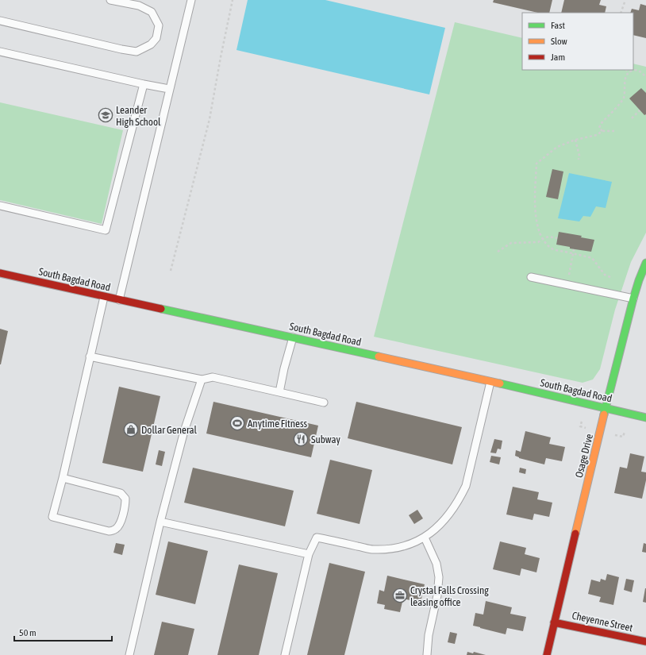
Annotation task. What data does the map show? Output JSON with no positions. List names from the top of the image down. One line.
{"streets":{"main road":["South Bagdad Road","Osage Drive","Cheyenne Street"]},"crossings":[["South Bagdad Road","Osage Drive"],["Osage Drive","Cheyenne Street"]],"places":{"school or university":["Leander High School"],"sports":["Anytime Fitness"],"shop":["Dollar General"],"restaurant":["Subway"],"office":["Crystal Falls Crossing leasing office"]},"legend":["Fast","Slow","Jam"],"scale_bar":"50 m"}
